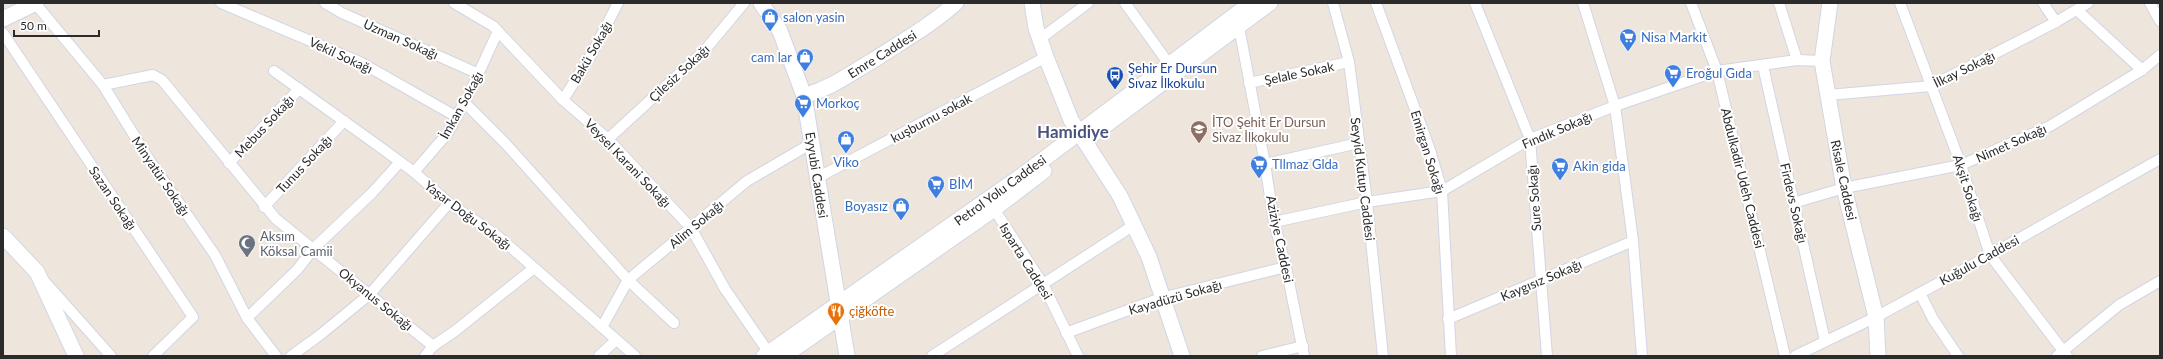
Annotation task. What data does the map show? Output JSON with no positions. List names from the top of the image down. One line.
{"streets":{"street":["Uzman Sokağı","Bakü Sokağı","Emre Caddesi","Vekil Sokağı","İlkay Sokağı","Çilesiz Sokağı","Şelale Sokak","İmkan Sokağı","kuşburnu sokak","Mebus Sokağı","Fındık Sokağı","Nimet Sokağı","Emirgan Sokağı","Veysel Karani Sokağı","Tunus Sokağı","Eyyubi Caddesi","Minyatür Sokağı","Abdulkadir Udeh Caddesi","Seyyid Kutup Caddesi","Risale Caddesi","Akşit Sokağı","Petrol Yolu Caddesi","Sazan Sokağı","Sure Sokağı","Firdevs Sokağı","Yaşar Doğu Sokağı","Alim Sokağı","Aziziye Caddesi","Kuğulu Caddesi","Isparta Caddesi","Kaygısız Sokağı","Kayadüzü Sokağı","Okyanus Sokağı"]},"crossings":[["Uzman Sokağı","İmkan Sokağı"],["Bakü Sokağı","Veysel Karani Sokağı"],["Emre Caddesi","Eyyubi Caddesi"],["Vekil Sokağı","İmkan Sokağı"],["İlkay Sokağı","Risale Caddesi"],["İlkay Sokağı","Akşit Sokağı"],["Çilesiz Sokağı","Veysel Karani Sokağı"],["Şelale Sokak","Seyyid Kutup Caddesi"],["Şelale Sokak","Aziziye Caddesi"],["İmkan Sokağı","Veysel Karani Sokağı"],["İmkan Sokağı","Yaşar Doğu Sokağı"],["kuşburnu sokak","Eyyubi Caddesi"],["Mebus Sokağı","Yaşar Doğu Sokağı"],["Mebus Sokağı","Okyanus Sokağı"],["Fındık Sokağı","Emirgan Sokağı"],["Fındık Sokağı","Abdulkadir Udeh Caddesi"],["Fındık Sokağı","Seyyid Kutup Caddesi"],["Fındık Sokağı","Risale Caddesi"],["Fındık Sokağı","Sure Sokağı"],["Fındık Sokağı","Firdevs Sokağı"],["Fındık Sokağı","Aziziye Caddesi"],["Nimet Sokağı","Risale Caddesi"],["Nimet Sokağı","Akşit Sokağı"],["Nimet Sokağı","Firdevs Sokağı"],["Emirgan Sokağı","Kaygısız Sokağı"],["Veysel Karani Sokağı","Petrol Yolu Caddesi"],["Veysel Karani Sokağı","Alim Sokağı"],["Tunus Sokağı","Yaşar Doğu Sokağı"],["Tunus Sokağı","Okyanus Sokağı"],["Eyyubi Caddesi","Petrol Yolu Caddesi"],["Eyyubi Caddesi","Alim Sokağı"],["Minyatür Sokağı","Okyanus Sokağı"],["Risale Caddesi","Kuğulu Caddesi"],["Akşit Sokağı","Kuğulu Caddesi"],["Petrol Yolu Caddesi","Aziziye Caddesi"],["Petrol Yolu Caddesi","Isparta Caddesi"],["Sure Sokağı","Kaygısız Sokağı"],["Firdevs Sokağı","Kuğulu Caddesi"],["Yaşar Doğu Sokağı","Alim Sokağı"],["Aziziye Caddesi","Kayadüzü Sokağı"],["Isparta Caddesi","Kayadüzü Sokağı"]],"districts":["Hamidiye"],"places":{"shop":["salon yasin","cam lar","Viko","Boyasız"],"supermarket":["Nisa Markit","Eroğul Gıda","Morkoç","Tllmaz Glda","Akin gida","BİM"],"bus stop":["Şehir Er Dursun Sıvaz İlkokulu"],"school or university":["İTO Şehit Er Dursun Sivaz İlkokulu"],"mosque":["Aksım Köksal Camii"],"restaurant":["çiğköfte"]},"scale_bar":"50 m"}
